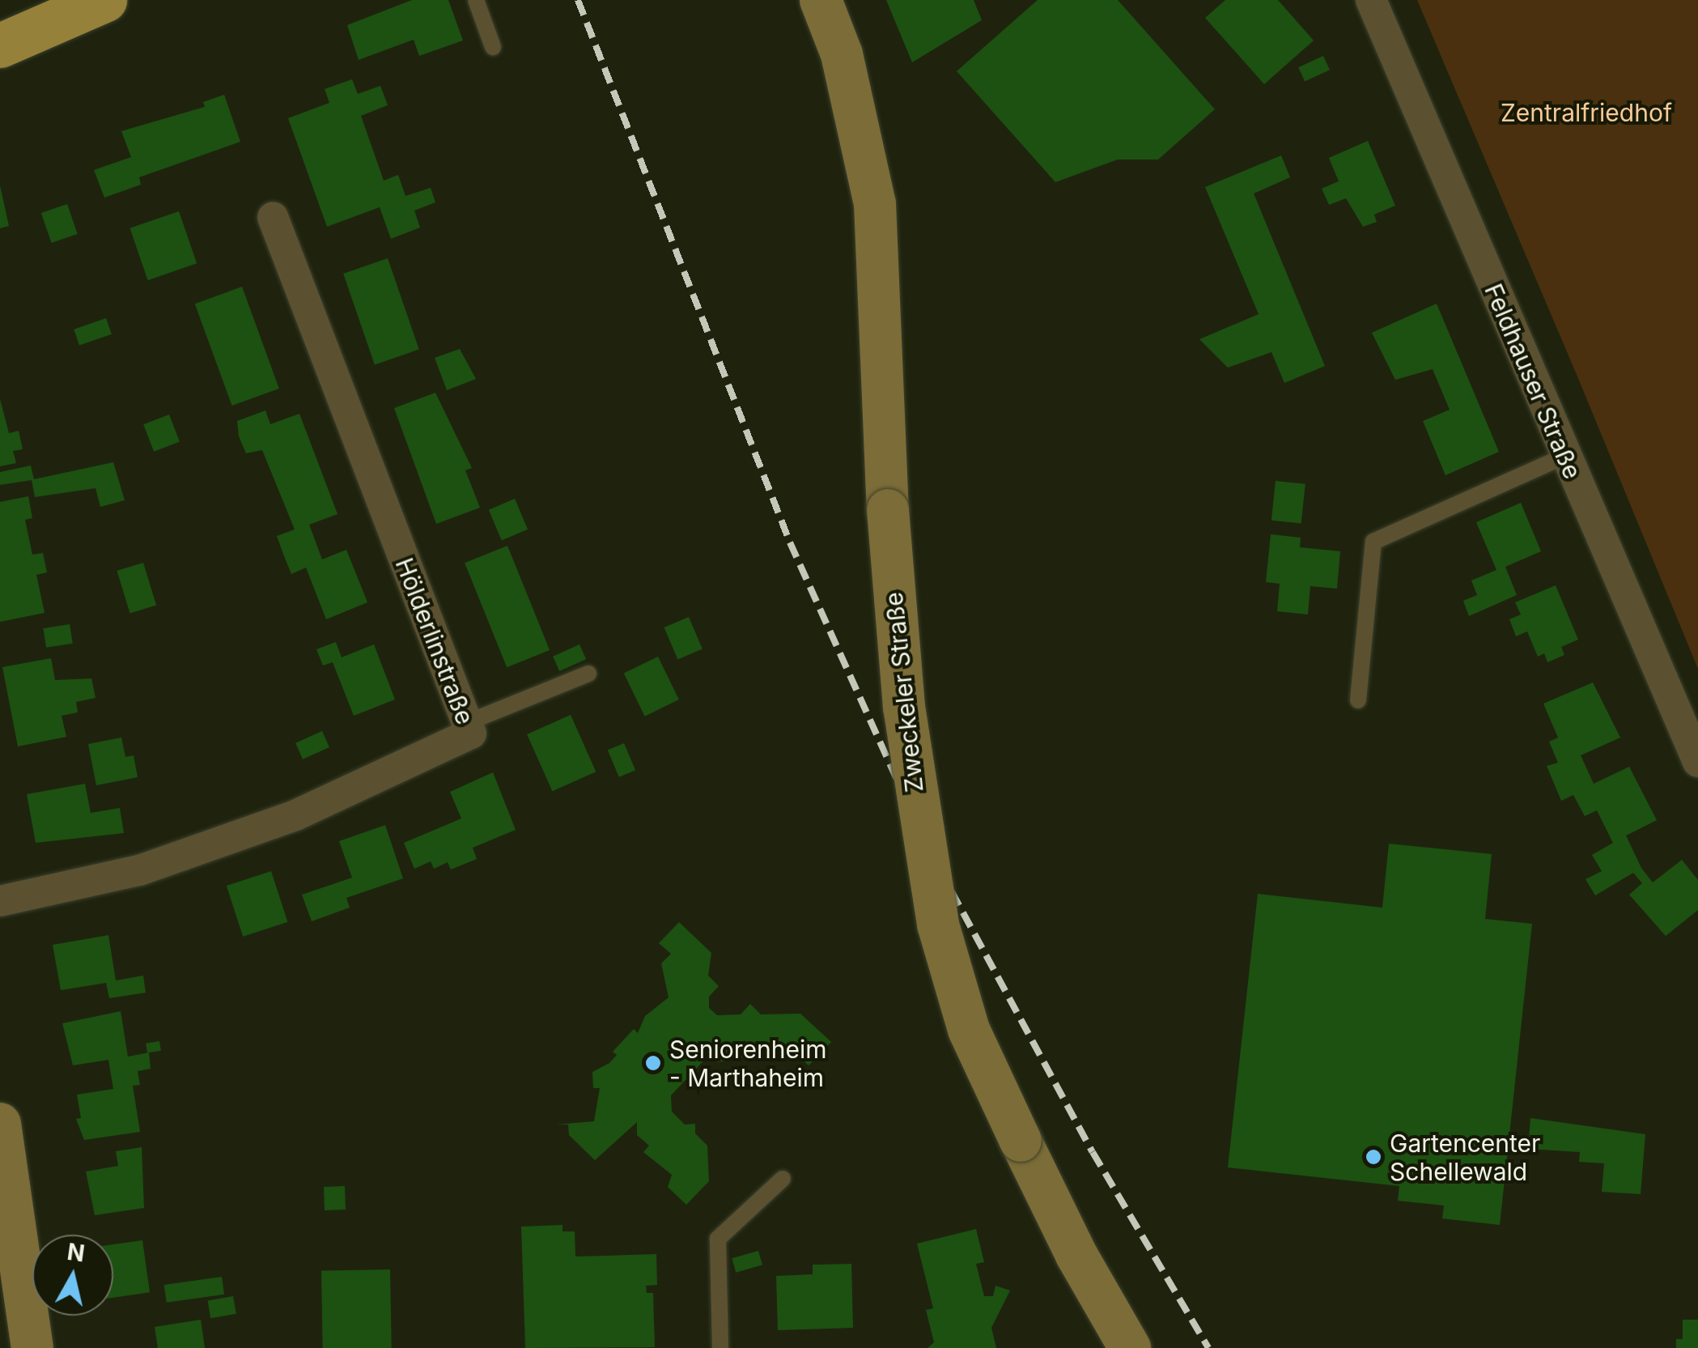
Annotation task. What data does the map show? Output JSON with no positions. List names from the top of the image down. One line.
{"streets":{"street":["Feldhauser Straße","Hölderlinstraße","Zweckeler Straße"]},"parks":["Zentralfriedhof"],"places":["Seniorenheim - Marthaheim","Gartencenter Schellewald"],"north":"top"}
